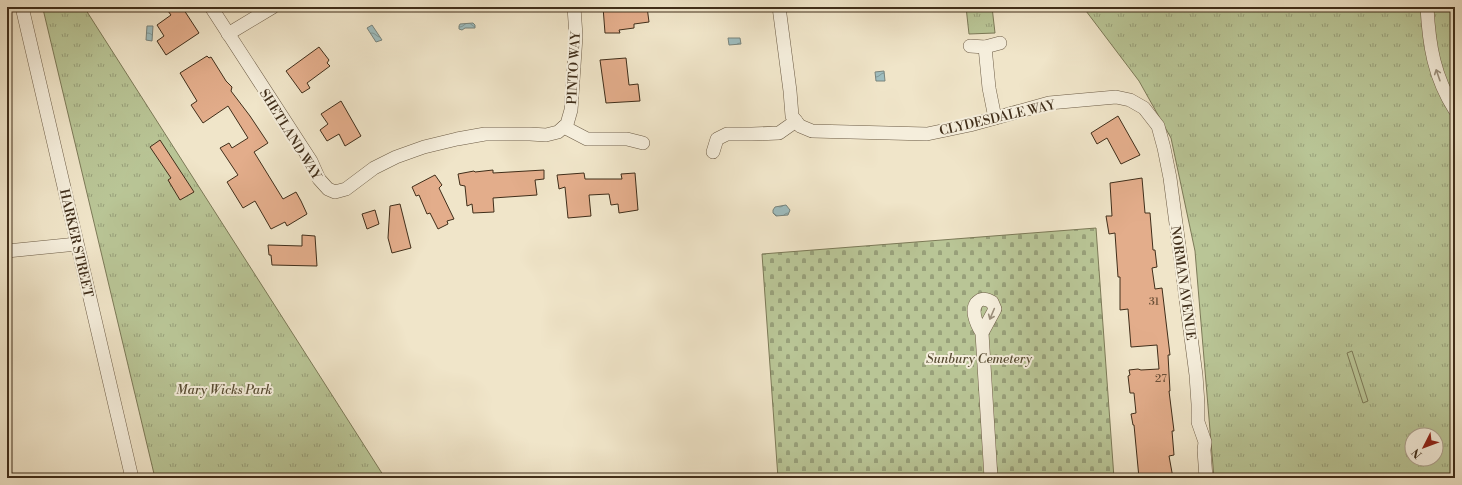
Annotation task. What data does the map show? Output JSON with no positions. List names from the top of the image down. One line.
{"streets":{"street":["PINTO WAY","CLYDESDALE WAY","SHETLAND WAY","HARKER STREET","NORMAN AVENUE"]},"crossings":[["PINTO WAY","SHETLAND WAY"],["CLYDESDALE WAY","NORMAN AVENUE"]],"parks":["Sunbury Cemetery","Mary Wicks Park"],"house_numbers":["31","27"],"north":"bottom left"}
